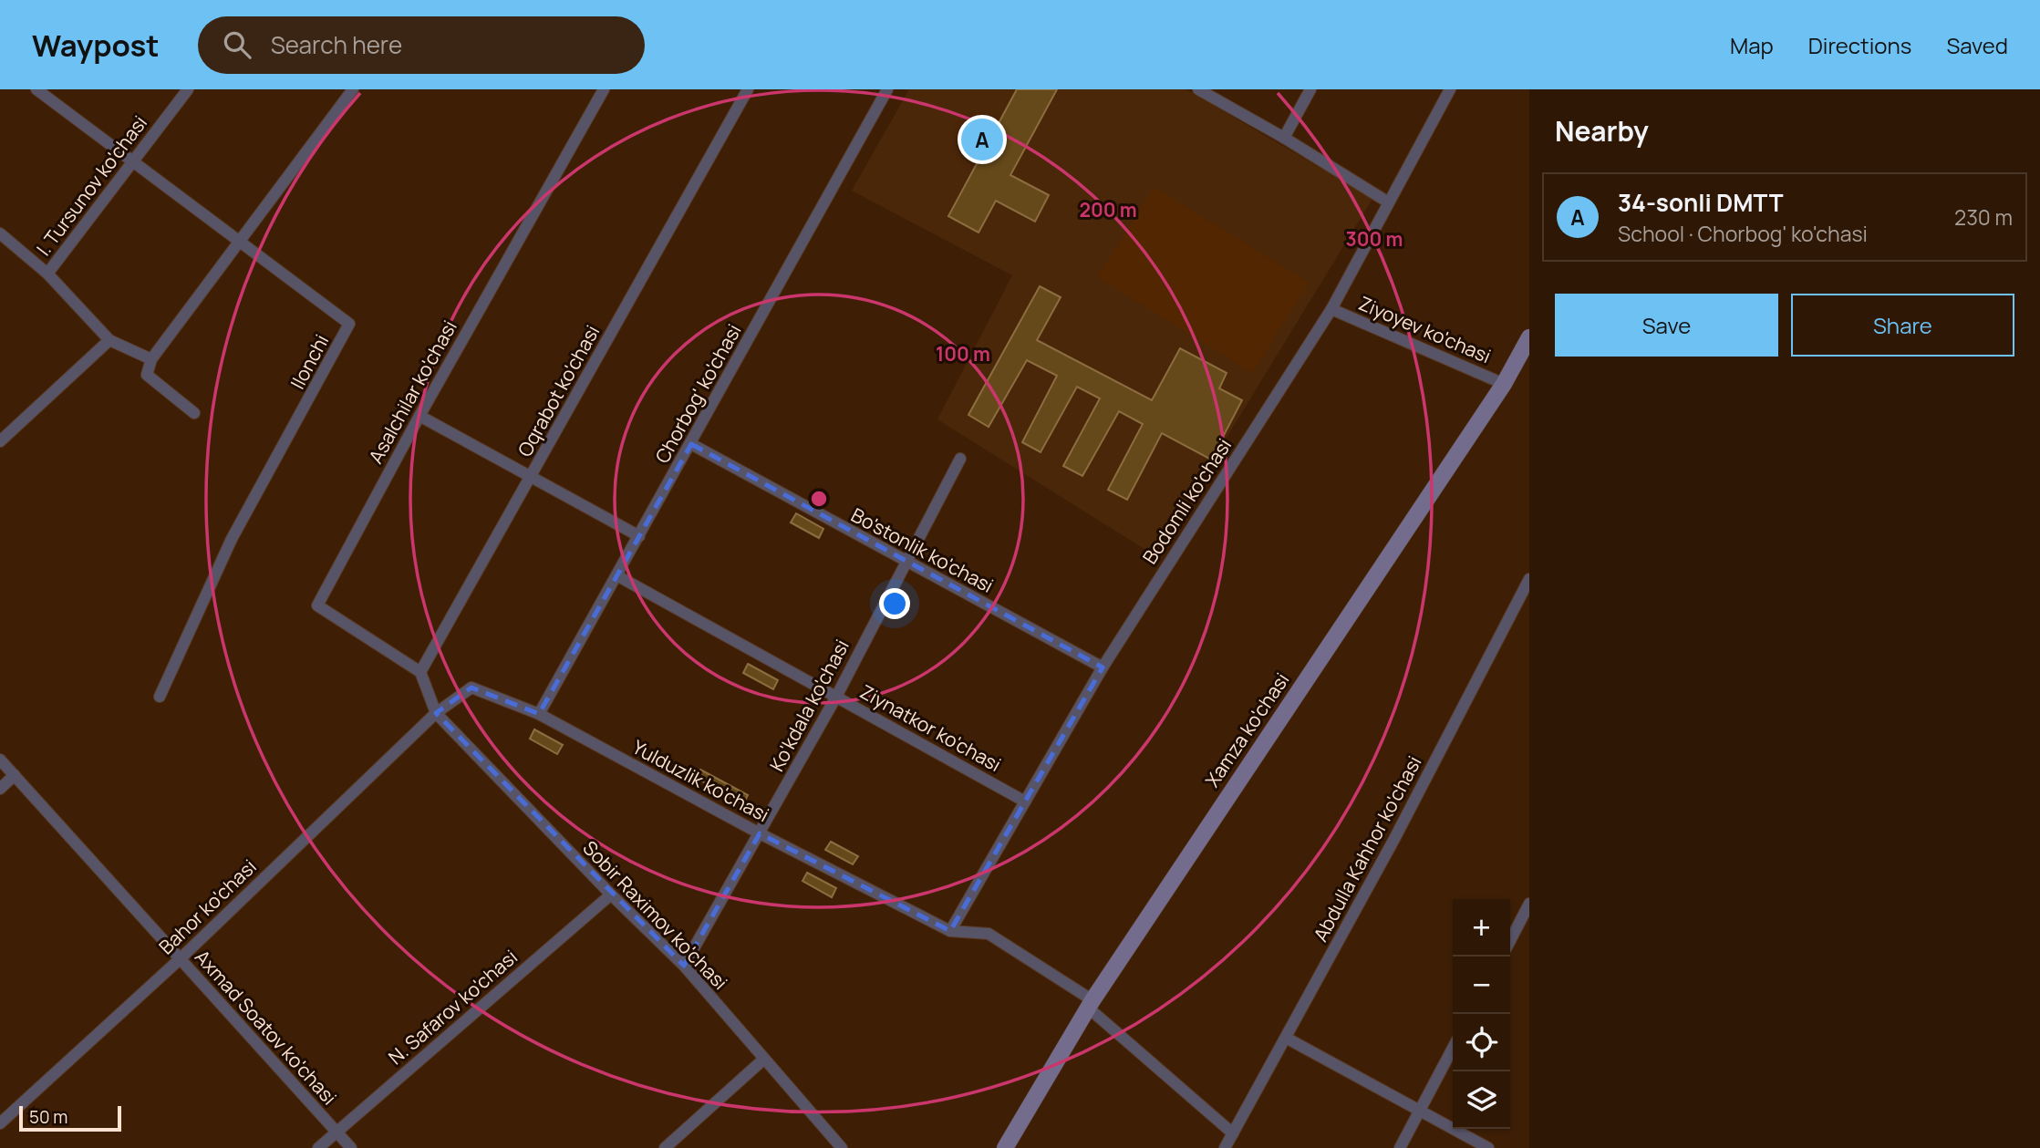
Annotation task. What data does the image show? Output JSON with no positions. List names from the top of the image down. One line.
{"streets":{"main road":["Xamza ko'chasi"],"street":["I. Tursunov ko'chasi","Ziyoyev ko'chasi","Ilonchi","Oqrabot ko'chasi","Asalchilar ko'chasi","Chorbog' ko'chasi","Bodomli ko'chasi","Bo'stonlik ko'chasi","Ko'kdala ko'chasi","Ziynatkor ko'chasi","Yulduzlik ko'chasi","Abdulla Kahhor ko'chasi","Bahor ko'chasi","Sobir Raximov ko'chasi","N. Safarov ko'chasi","Axmad Soatov ko'chasi"]},"crossings":[["I. Tursunov ko'chasi","Ilonchi"],["Ziyoyev ko'chasi","Bodomli ko'chasi"],["Ziyoyev ko'chasi","Xamza ko'chasi"],["Oqrabot ko'chasi","Asalchilar ko'chasi"],["Chorbog' ko'chasi","Bo'stonlik ko'chasi"],["Chorbog' ko'chasi","Ziynatkor ko'chasi"],["Chorbog' ko'chasi","Yulduzlik ko'chasi"],["Bodomli ko'chasi","Bo'stonlik ko'chasi"],["Bodomli ko'chasi","Ziynatkor ko'chasi"],["Bodomli ko'chasi","Yulduzlik ko'chasi"],["Bo'stonlik ko'chasi","Ko'kdala ko'chasi"],["Ko'kdala ko'chasi","Ziynatkor ko'chasi"],["Ko'kdala ko'chasi","Yulduzlik ko'chasi"],["Ko'kdala ko'chasi","Sobir Raximov ko'chasi"],["Yulduzlik ko'chasi","Bahor ko'chasi"],["Yulduzlik ko'chasi","Sobir Raximov ko'chasi"],["Bahor ko'chasi","Sobir Raximov ko'chasi"],["Bahor ko'chasi","Axmad Soatov ko'chasi"],["Sobir Raximov ko'chasi","N. Safarov ko'chasi"],["N. Safarov ko'chasi","Axmad Soatov ko'chasi"]],"scale_bar":"50 m","page":{"header":"Waypost","search":"Search here","nav":["Map","Directions","Saved"],"heading":"Nearby","pins":"A","list":[{"mark":"A","name":"34-sonli DMTT","note":"School · Chorbog' ko'chasi","value":"230 m"}],"buttons":["Save","Share"],"map_buttons":["+","−"],"scale":"50 m"},"rings":["200 m","300 m","100 m"]}
